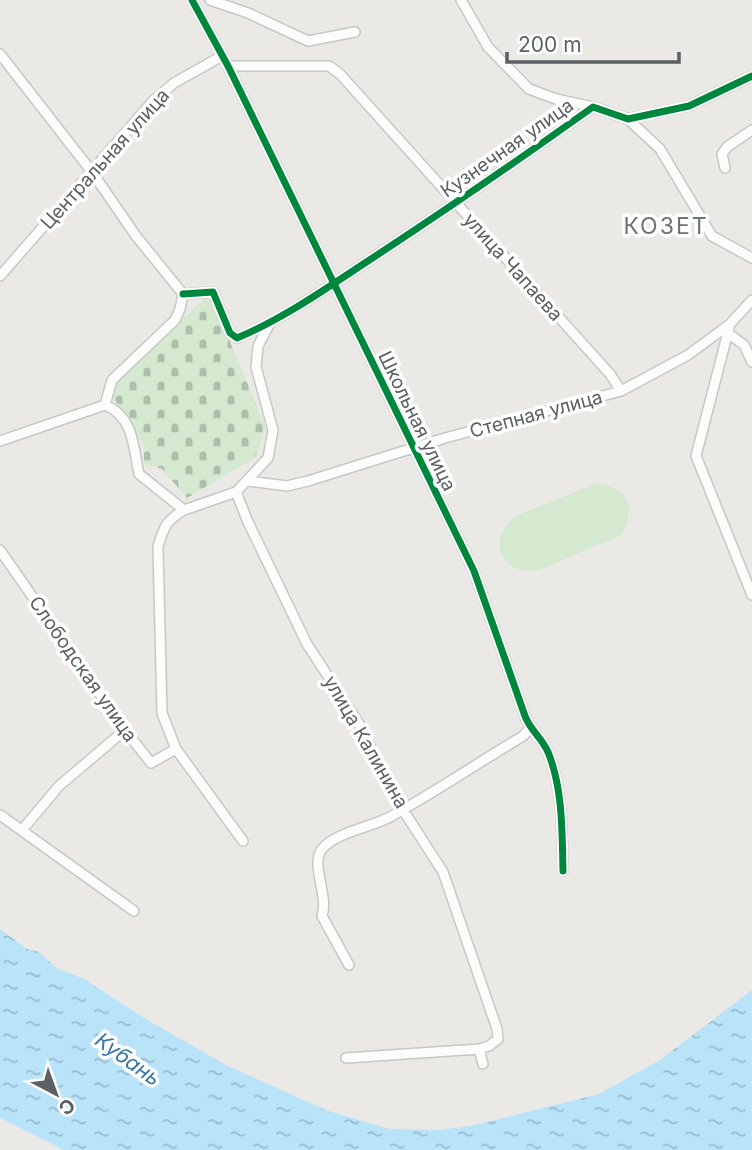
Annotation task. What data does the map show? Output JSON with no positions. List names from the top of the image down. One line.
{"streets":{"street":["Кузнечная улица","Центральная улица","улица Чапаева","Степная улица","Школьная улица","Слободская улица","улица Калинина"]},"crossings":[["Кузнечная улица","улица Чапаева"],["Кузнечная улица","Школьная улица"],["Центральная улица","Школьная улица"],["улица Чапаева","Степная улица"],["улица Чапаева","Школьная улица"],["Степная улица","Школьная улица"]],"districts":["КОЗЕТ"],"water":["Кубань"],"scale_bar":"200 m","north":"bottom right"}
